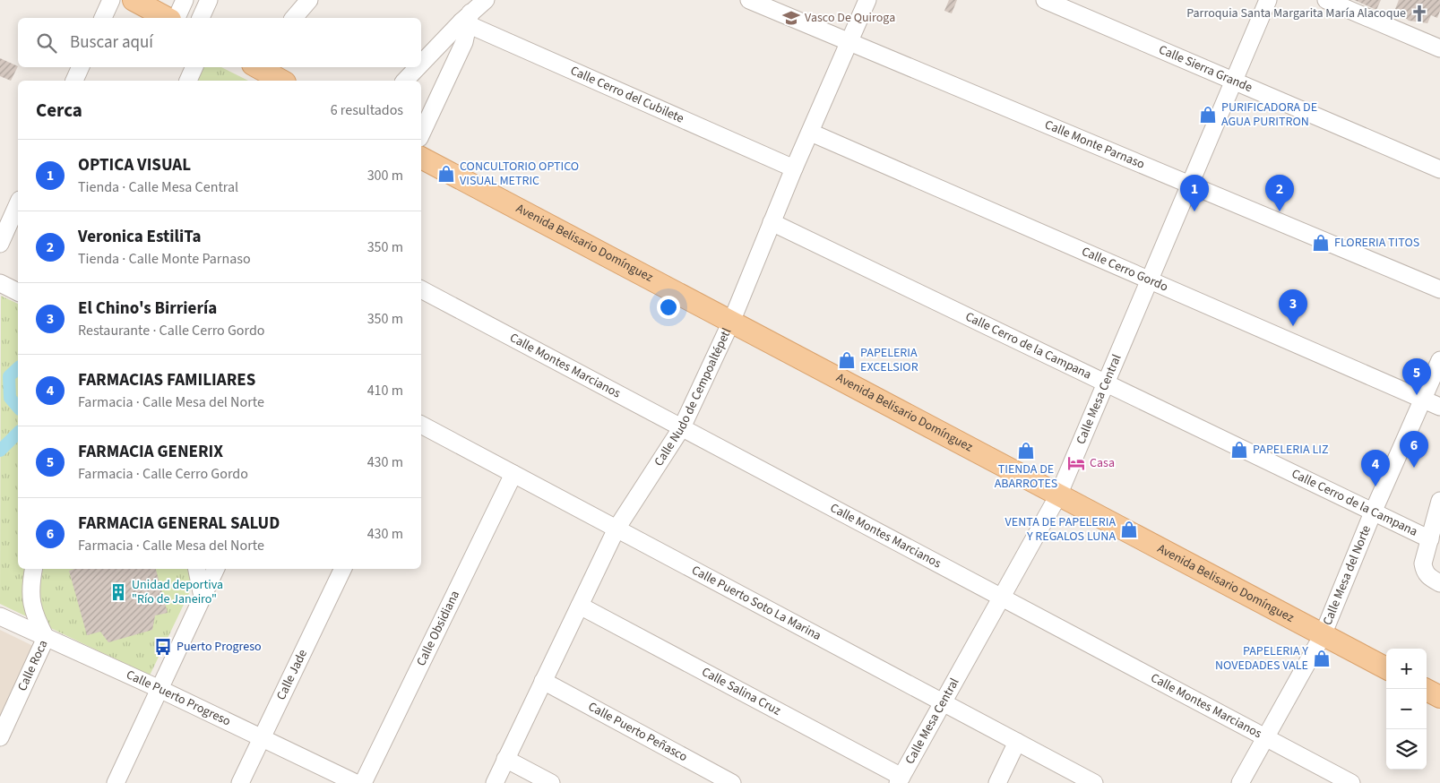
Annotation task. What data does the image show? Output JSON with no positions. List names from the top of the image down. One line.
{"streets":{"main road":["Avenida Belisario Domínguez"],"street":["Calle Sierra Grande","Calle Cerro del Cubilete","Calle Monte Parnaso","Calle Cerro Gordo","Calle Cerro de la Campana","Calle Montes Marcianos","Calle Nudo de Cempoaltépetl","Calle Mesa Central","Calle Mesa del Norte","Calle Puerto Soto La Marina","Calle Obsidiana","Calle Roca","Calle Jade","Calle Salina Cruz","Calle Puerto Progreso","Calle Puerto Peñasco"]},"crossings":[["Calle Sierra Grande","Calle Mesa Central"],["Calle Cerro del Cubilete","Calle Nudo de Cempoaltépetl"],["Calle Monte Parnaso","Calle Nudo de Cempoaltépetl"],["Calle Monte Parnaso","Calle Mesa Central"],["Avenida Belisario Domínguez","Calle Nudo de Cempoaltépetl"],["Avenida Belisario Domínguez","Calle Mesa Central"],["Avenida Belisario Domínguez","Calle Mesa del Norte"],["Calle Cerro Gordo","Calle Nudo de Cempoaltépetl"],["Calle Cerro Gordo","Calle Mesa Central"],["Calle Cerro Gordo","Calle Mesa del Norte"],["Calle Cerro de la Campana","Calle Nudo de Cempoaltépetl"],["Calle Cerro de la Campana","Calle Mesa Central"],["Calle Cerro de la Campana","Calle Mesa del Norte"],["Calle Montes Marcianos","Calle Nudo de Cempoaltépetl"],["Calle Montes Marcianos","Calle Mesa Central"],["Calle Montes Marcianos","Calle Mesa del Norte"],["Calle Nudo de Cempoaltépetl","Calle Puerto Soto La Marina"],["Calle Nudo de Cempoaltépetl","Calle Salina Cruz"],["Calle Nudo de Cempoaltépetl","Calle Puerto Peñasco"],["Calle Mesa Central","Calle Puerto Soto La Marina"],["Calle Mesa Central","Calle Salina Cruz"],["Calle Puerto Soto La Marina","Calle Obsidiana"],["Calle Roca","Calle Puerto Progreso"],["Calle Jade","Calle Puerto Progreso"]],"places":{"church":["Parroquia Santa Margarita María Alacoque"],"school or university":["Vasco De Quiroga"],"shop":["PURIFICADORA DE AGUA PURITRON","CONCULTORIO OPTICO VISUAL METRIC","FLORERIA TITOS","PAPELERIA EXCELSIOR","PAPELERIA LIZ","TIENDA DE ABARROTES","VENTA DE PAPELERIA Y REGALOS LUNA","PAPELERIA Y NOVEDADES VALE"],"hotel":["Casa"],"building":["Unidad deportiva \"Río de Janeiro\""],"bus stop":["Puerto Progreso"]},"page":{"search":"Buscar aquí","heading":["Cerca","6 resultados"],"list":[{"mark":"1","name":"OPTICA VISUAL","note":"Tienda · Calle Mesa Central","value":"300 m"},{"mark":"2","name":"Veronica EstiliTa","note":"Tienda · Calle Monte Parnaso","value":"350 m"},{"mark":"3","name":"El Chino's Birriería","note":"Restaurante · Calle Cerro Gordo","value":"350 m"},{"mark":"4","name":"FARMACIAS FAMILIARES","note":"Farmacia · Calle Mesa del Norte","value":"410 m"},{"mark":"5","name":"FARMACIA GENERIX","note":"Farmacia · Calle Cerro Gordo","value":"430 m"},{"mark":"6","name":"FARMACIA GENERAL SALUD","note":"Farmacia · Calle Mesa del Norte","value":"430 m"}],"pins":["1","2","3","5","6","4"],"map_buttons":["+","−"]}}
